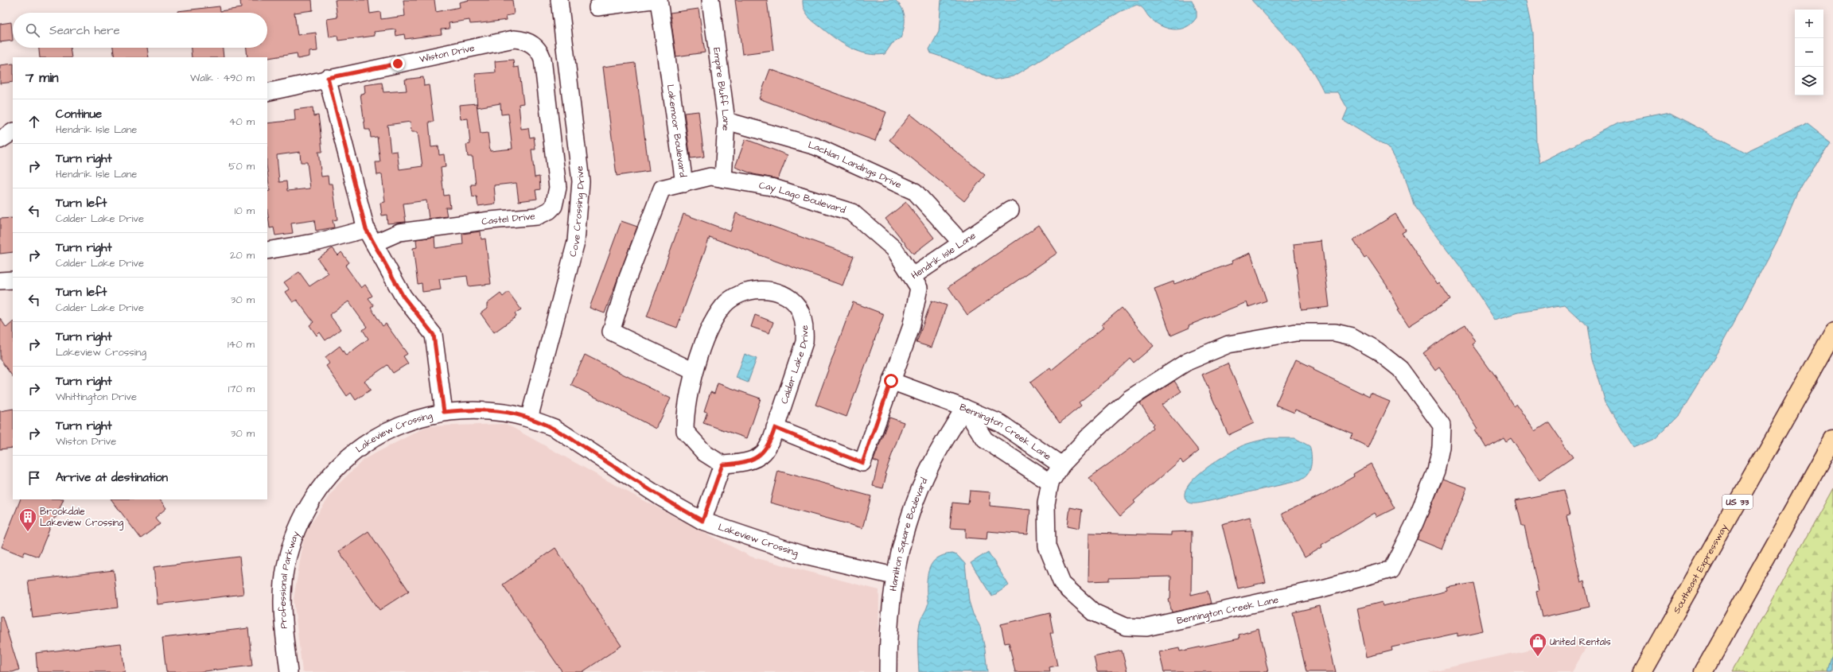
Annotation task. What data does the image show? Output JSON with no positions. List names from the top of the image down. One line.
{"streets":{"highway":["US 33","Southeast Expressway"],"street":["Wiston Drive","Empire Bluff Lane","Lakemoor Boulevard","Lachlan Landings Drive","Cay Lago Boulevard","Cove Crossing Drive","Castel Drive","Hendrik Isle Lane","Calder Lake Drive","Lakeview Crossing","Bennington Creek Lane","Hamilton Square Boulevard","Professional Parkway"]},"crossings":[["Wiston Drive","Castel Drive"],["Empire Bluff Lane","Lachlan Landings Drive"],["Empire Bluff Lane","Cay Lago Boulevard"],["Lakemoor Boulevard","Cay Lago Boulevard"],["Lakemoor Boulevard","Calder Lake Drive"],["Lachlan Landings Drive","Hendrik Isle Lane"],["Cay Lago Boulevard","Hendrik Isle Lane"],["Cove Crossing Drive","Lakeview Crossing"],["Hendrik Isle Lane","Calder Lake Drive"],["Lakeview Crossing","Hamilton Square Boulevard"],["Lakeview Crossing","Professional Parkway"],["Bennington Creek Lane","Hamilton Square Boulevard"]],"places":{"building":["Brookdale Lakeview Crossing"],"shop":["United Rentals"]},"page":{"map_buttons":["+","−"],"search":"Search here","heading":["7 min","Walk · 490 m"],"list":[["Continue","Hendrik Isle Lane","40 m"],["Turn right","Hendrik Isle Lane","50 m"],["Turn left","Calder Lake Drive","10 m"],["Turn right","Calder Lake Drive","20 m"],["Turn left","Calder Lake Drive","30 m"],["Turn right","Lakeview Crossing","140 m"],["Turn right","Whittington Drive","170 m"],["Turn right","Wiston Drive","30 m"],"Arrive at destination"]}}
